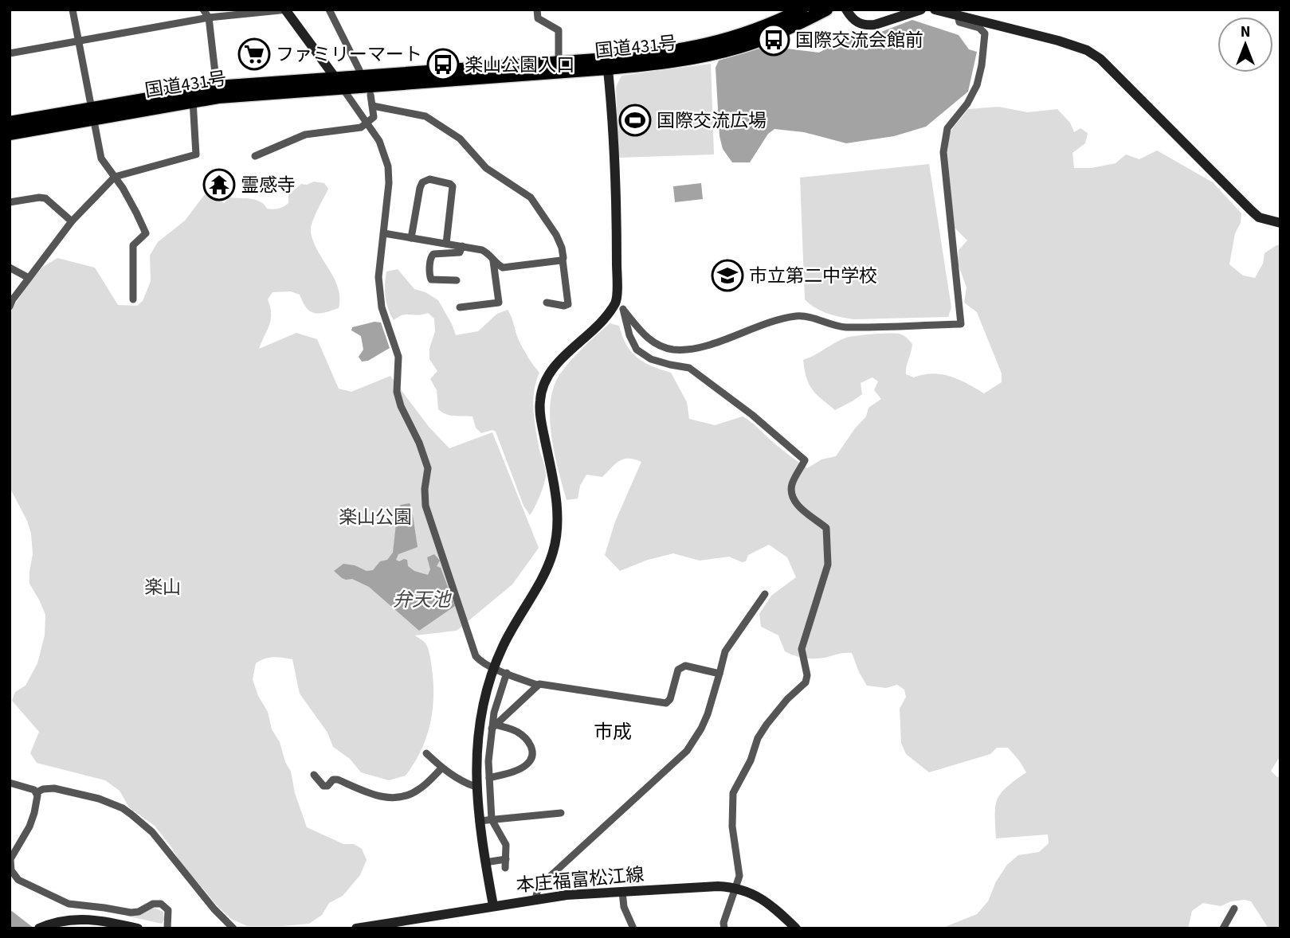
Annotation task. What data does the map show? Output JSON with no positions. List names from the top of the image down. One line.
{"streets":{"highway":["国道431号"],"street":["本庄福富松江線"]},"districts":["市成"],"water":["弁天池"],"parks":["楽山公園","楽山"],"places":{"bus stop":["国際交流会館前","楽山公園入口"],"supermarket":["ファミリーマート"],"sports":["国際交流広場"],"temple":["霊感寺"],"school or university":["市立第二中学校"]},"north":"top"}
